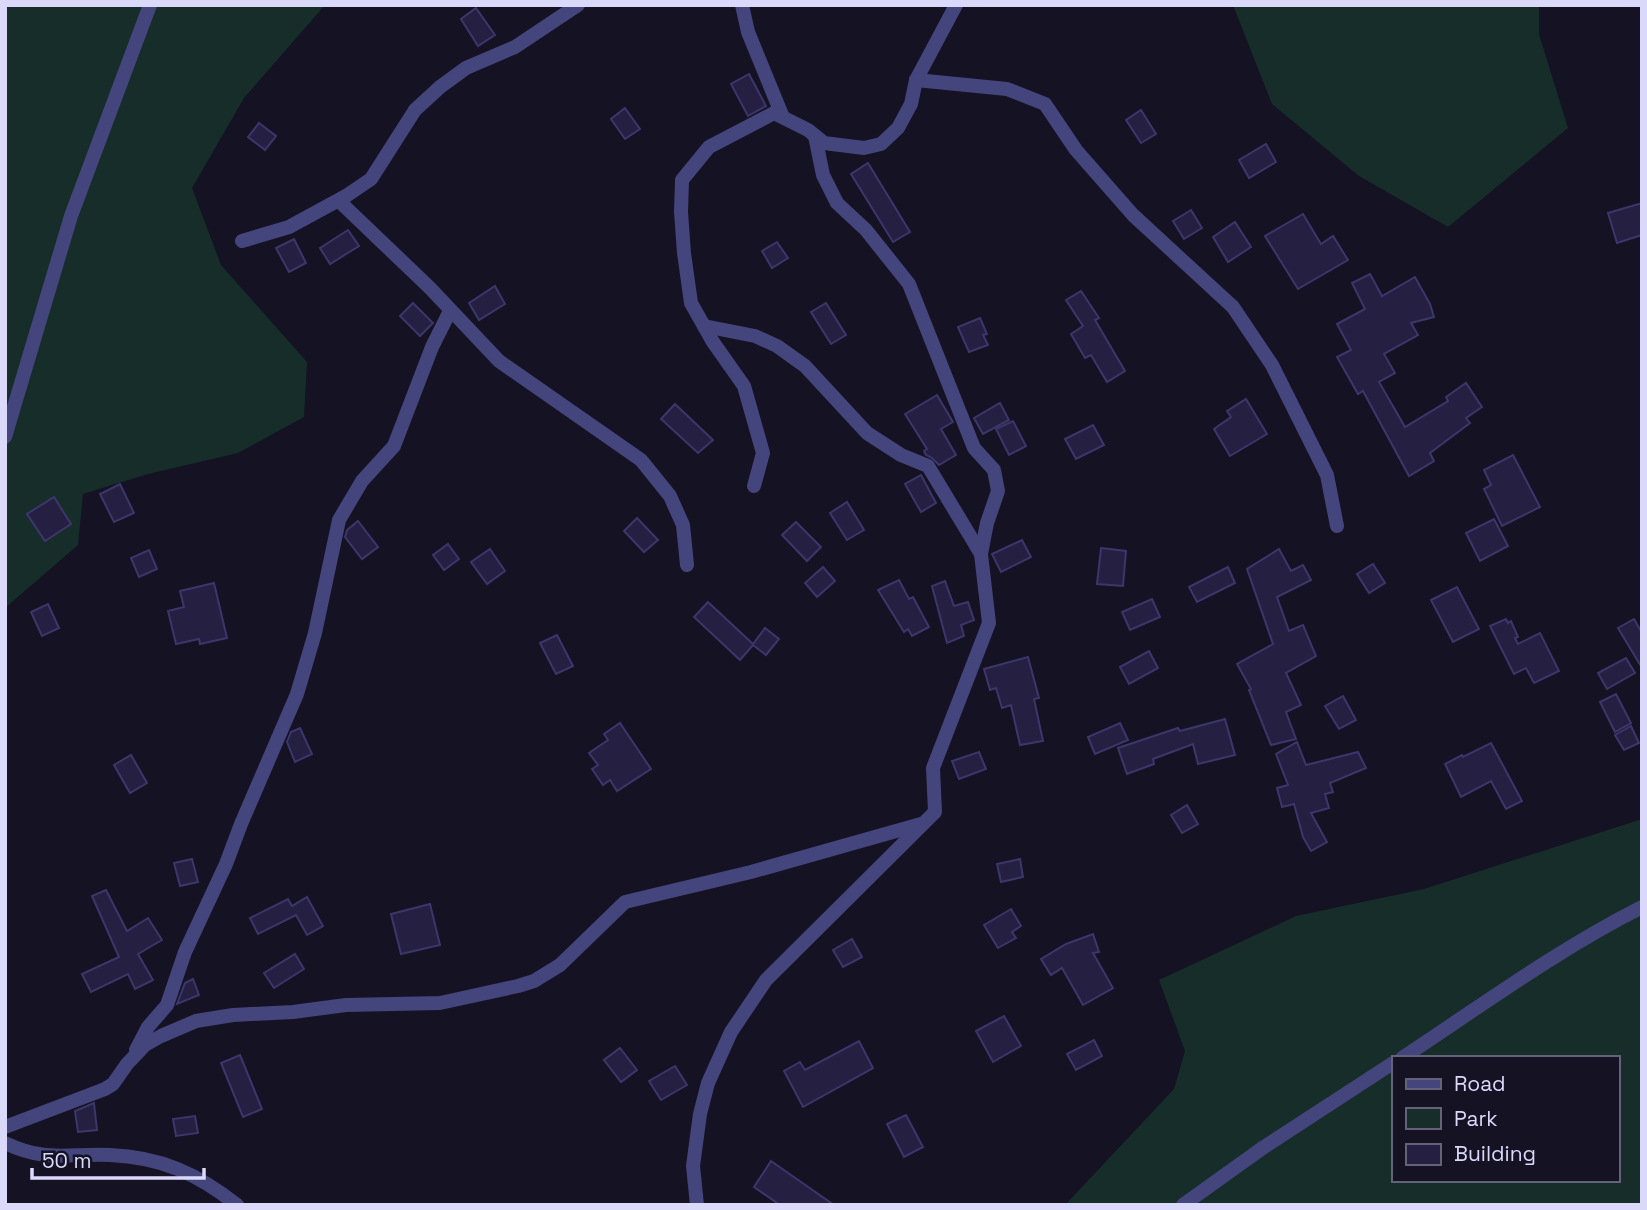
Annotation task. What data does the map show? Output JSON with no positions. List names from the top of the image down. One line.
{"legend":["Road","Park","Building"],"scale_bar":"50 m"}
